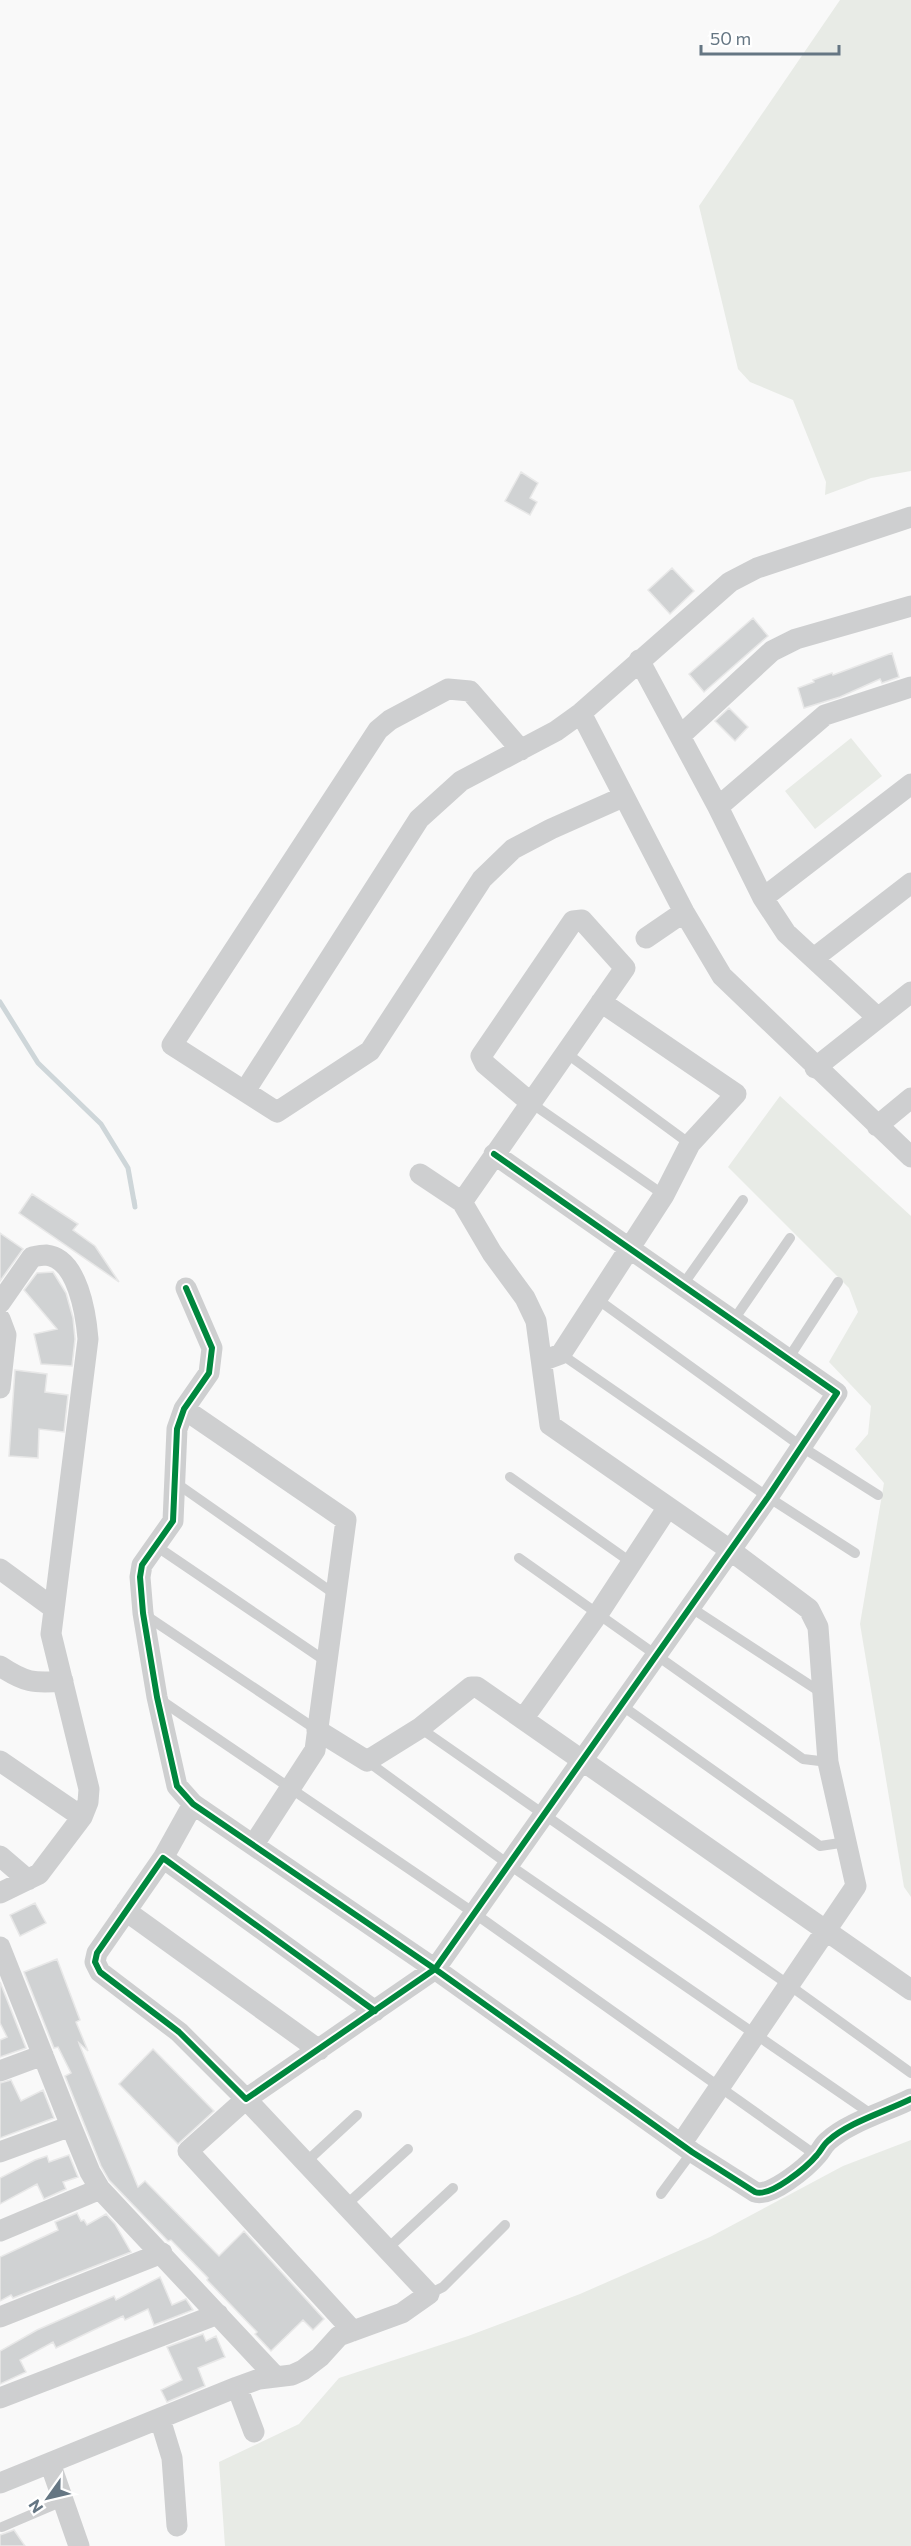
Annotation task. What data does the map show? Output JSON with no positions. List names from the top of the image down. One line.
{"scale_bar":"50 m","north":"bottom left"}
